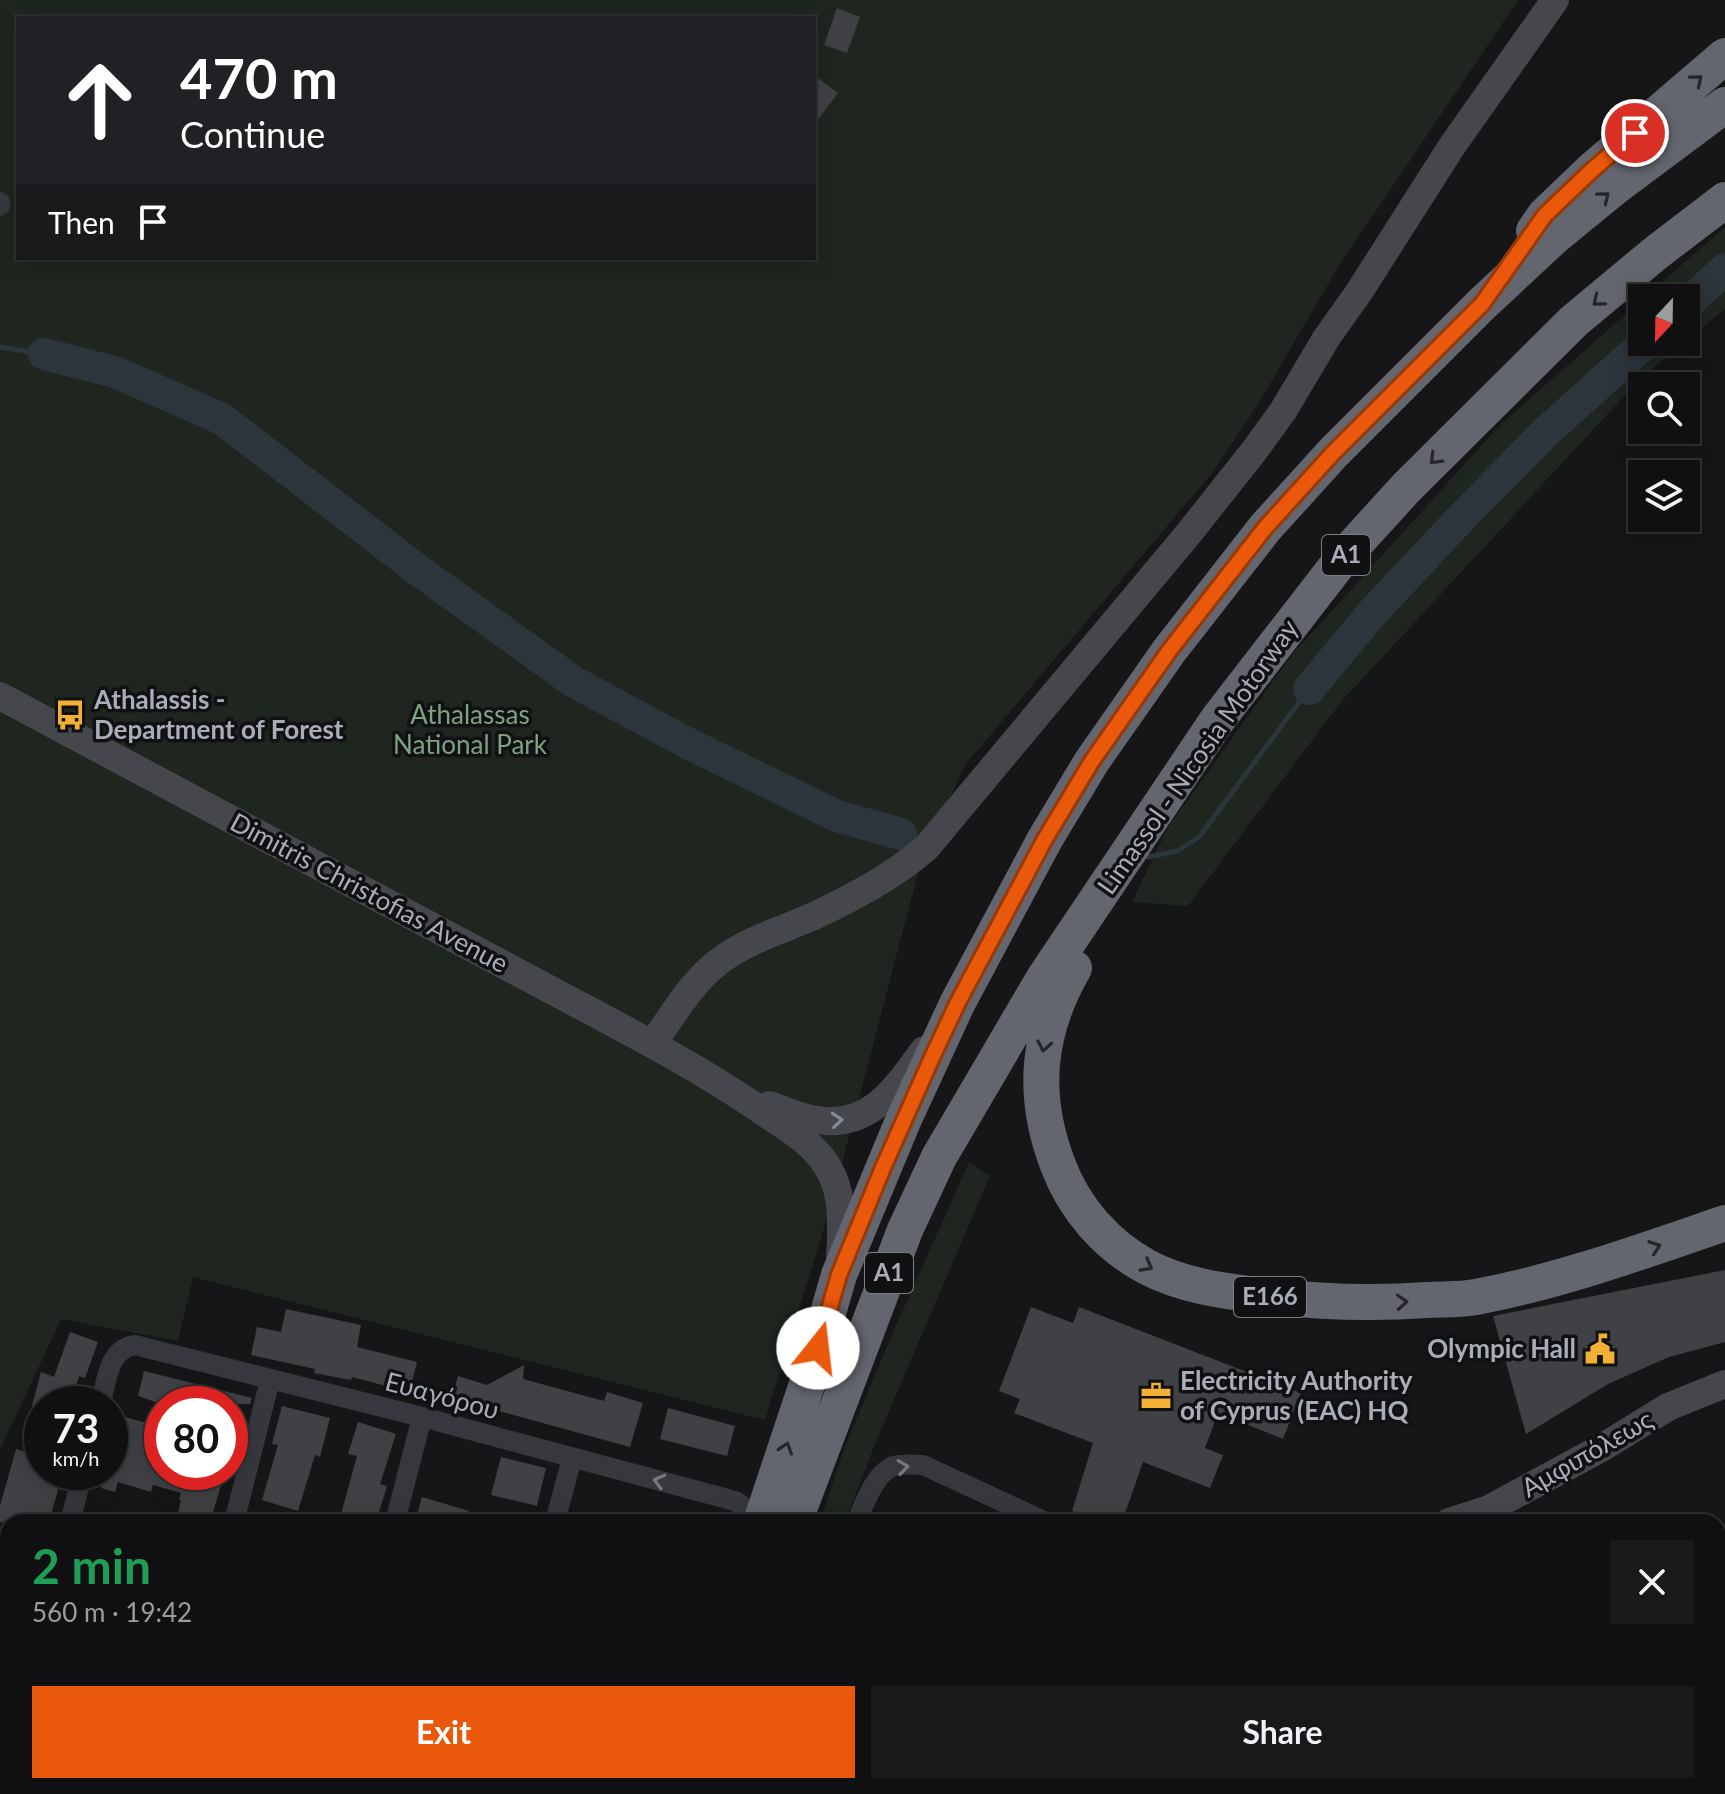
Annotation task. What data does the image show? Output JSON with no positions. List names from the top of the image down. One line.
{"streets":{"highway":["A1","Limassol - Nicosia Motorway","E166"],"main road":["Dimitris Christofias Avenue","Αμφιπόλεως"],"street":["Ευαγόρου"]},"crossings":[["A1","Limassol - Nicosia Motorway"],["A1","Dimitris Christofias Avenue"],["Limassol - Nicosia Motorway","E166"]],"parks":["Athalassas National Park"],"places":{"bus stop":["Athalassis - Department of Forest"],"public building":["Olympic Hall"],"office":["Electricity Authority of Cyprus (EAC) HQ"]},"north":"bottom","page":{"turn":["470 m","Continue"],"then":"Then","speed":"73 km/h","limit":"80","heading":["2 min","560 m · 19:42"],"buttons":["Exit","Share"]}}
